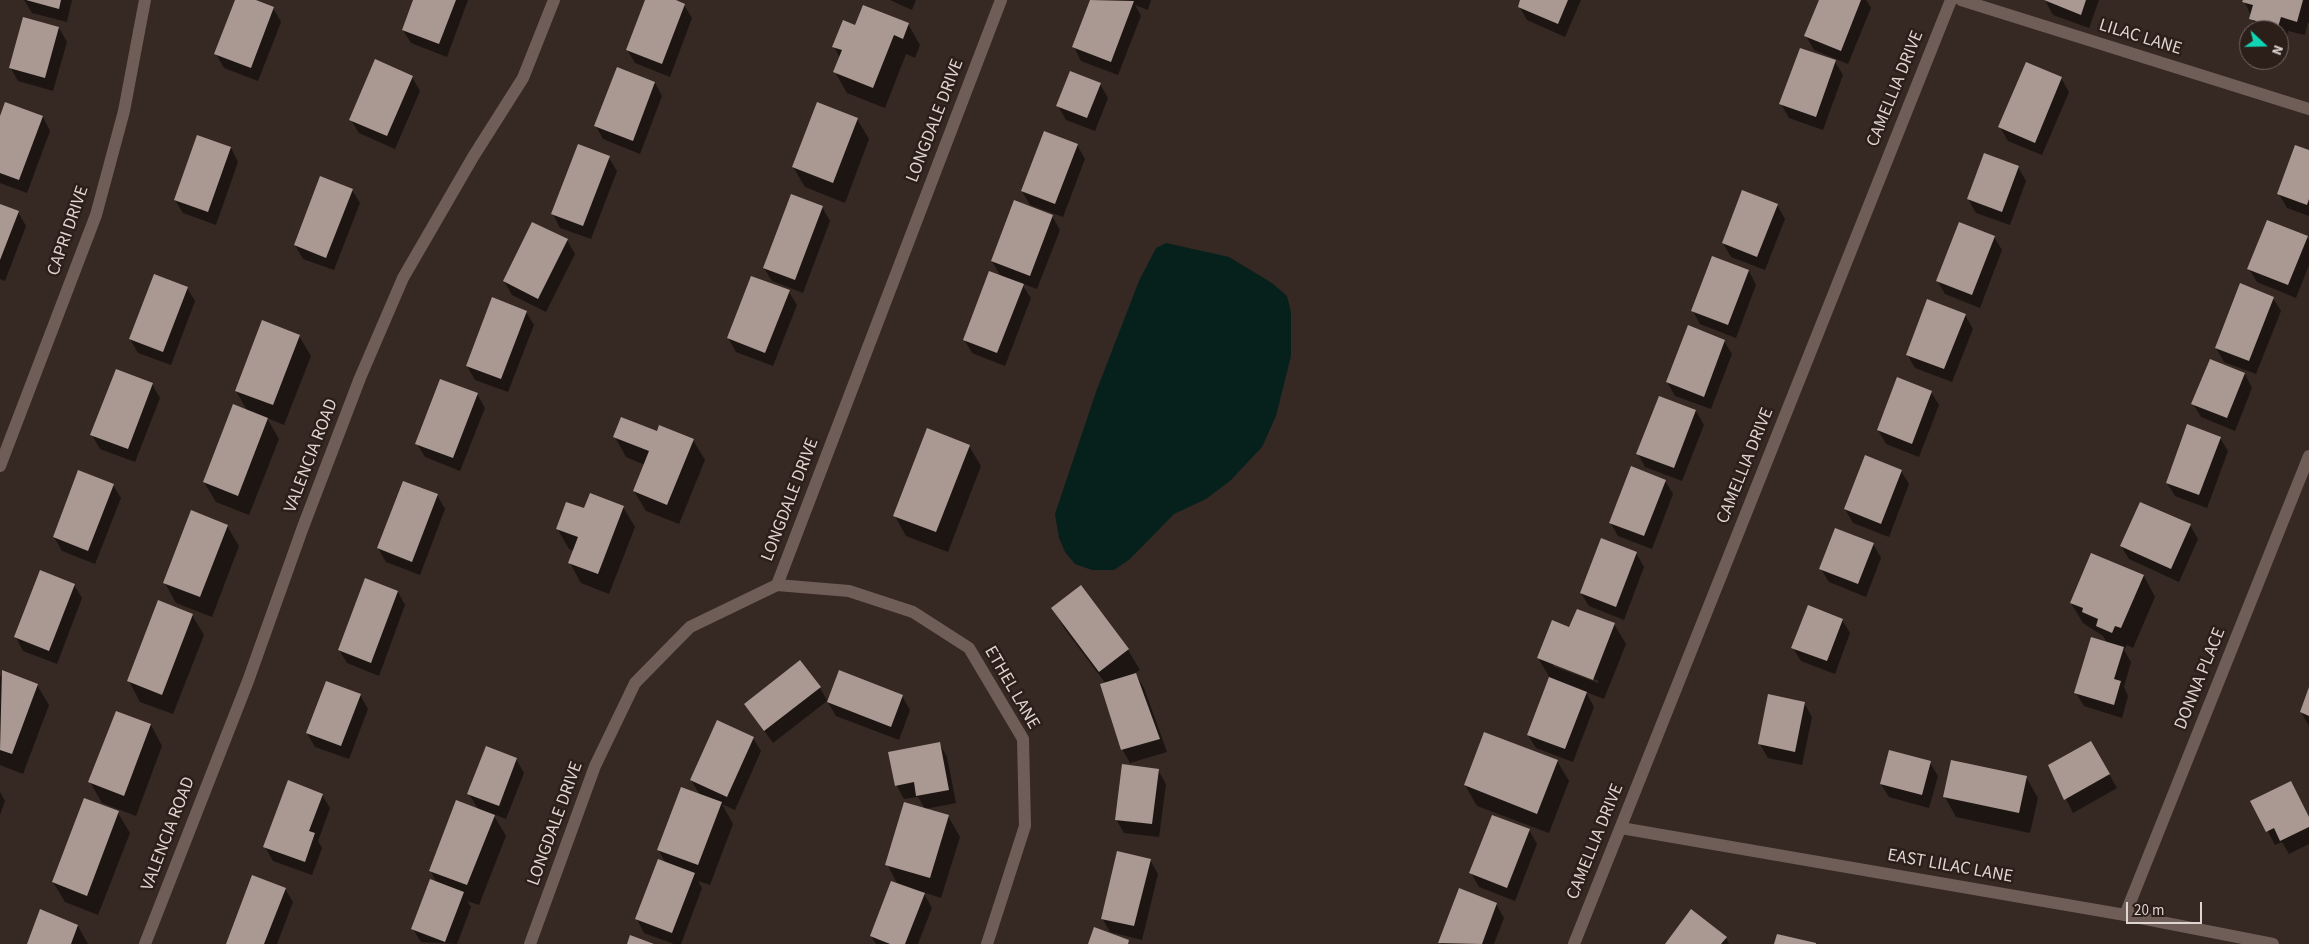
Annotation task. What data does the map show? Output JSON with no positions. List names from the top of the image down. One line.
{"streets":{"street":["LILAC LANE","CAMELLIA DRIVE","LONGDALE DRIVE","CAPRI DRIVE","VALENCIA ROAD","DONNA PLACE","ETHEL LANE","EAST LILAC LANE"]},"crossings":[["CAMELLIA DRIVE","EAST LILAC LANE"],["LONGDALE DRIVE","ETHEL LANE"],["DONNA PLACE","EAST LILAC LANE"]],"scale_bar":"20 m","north":"right"}
